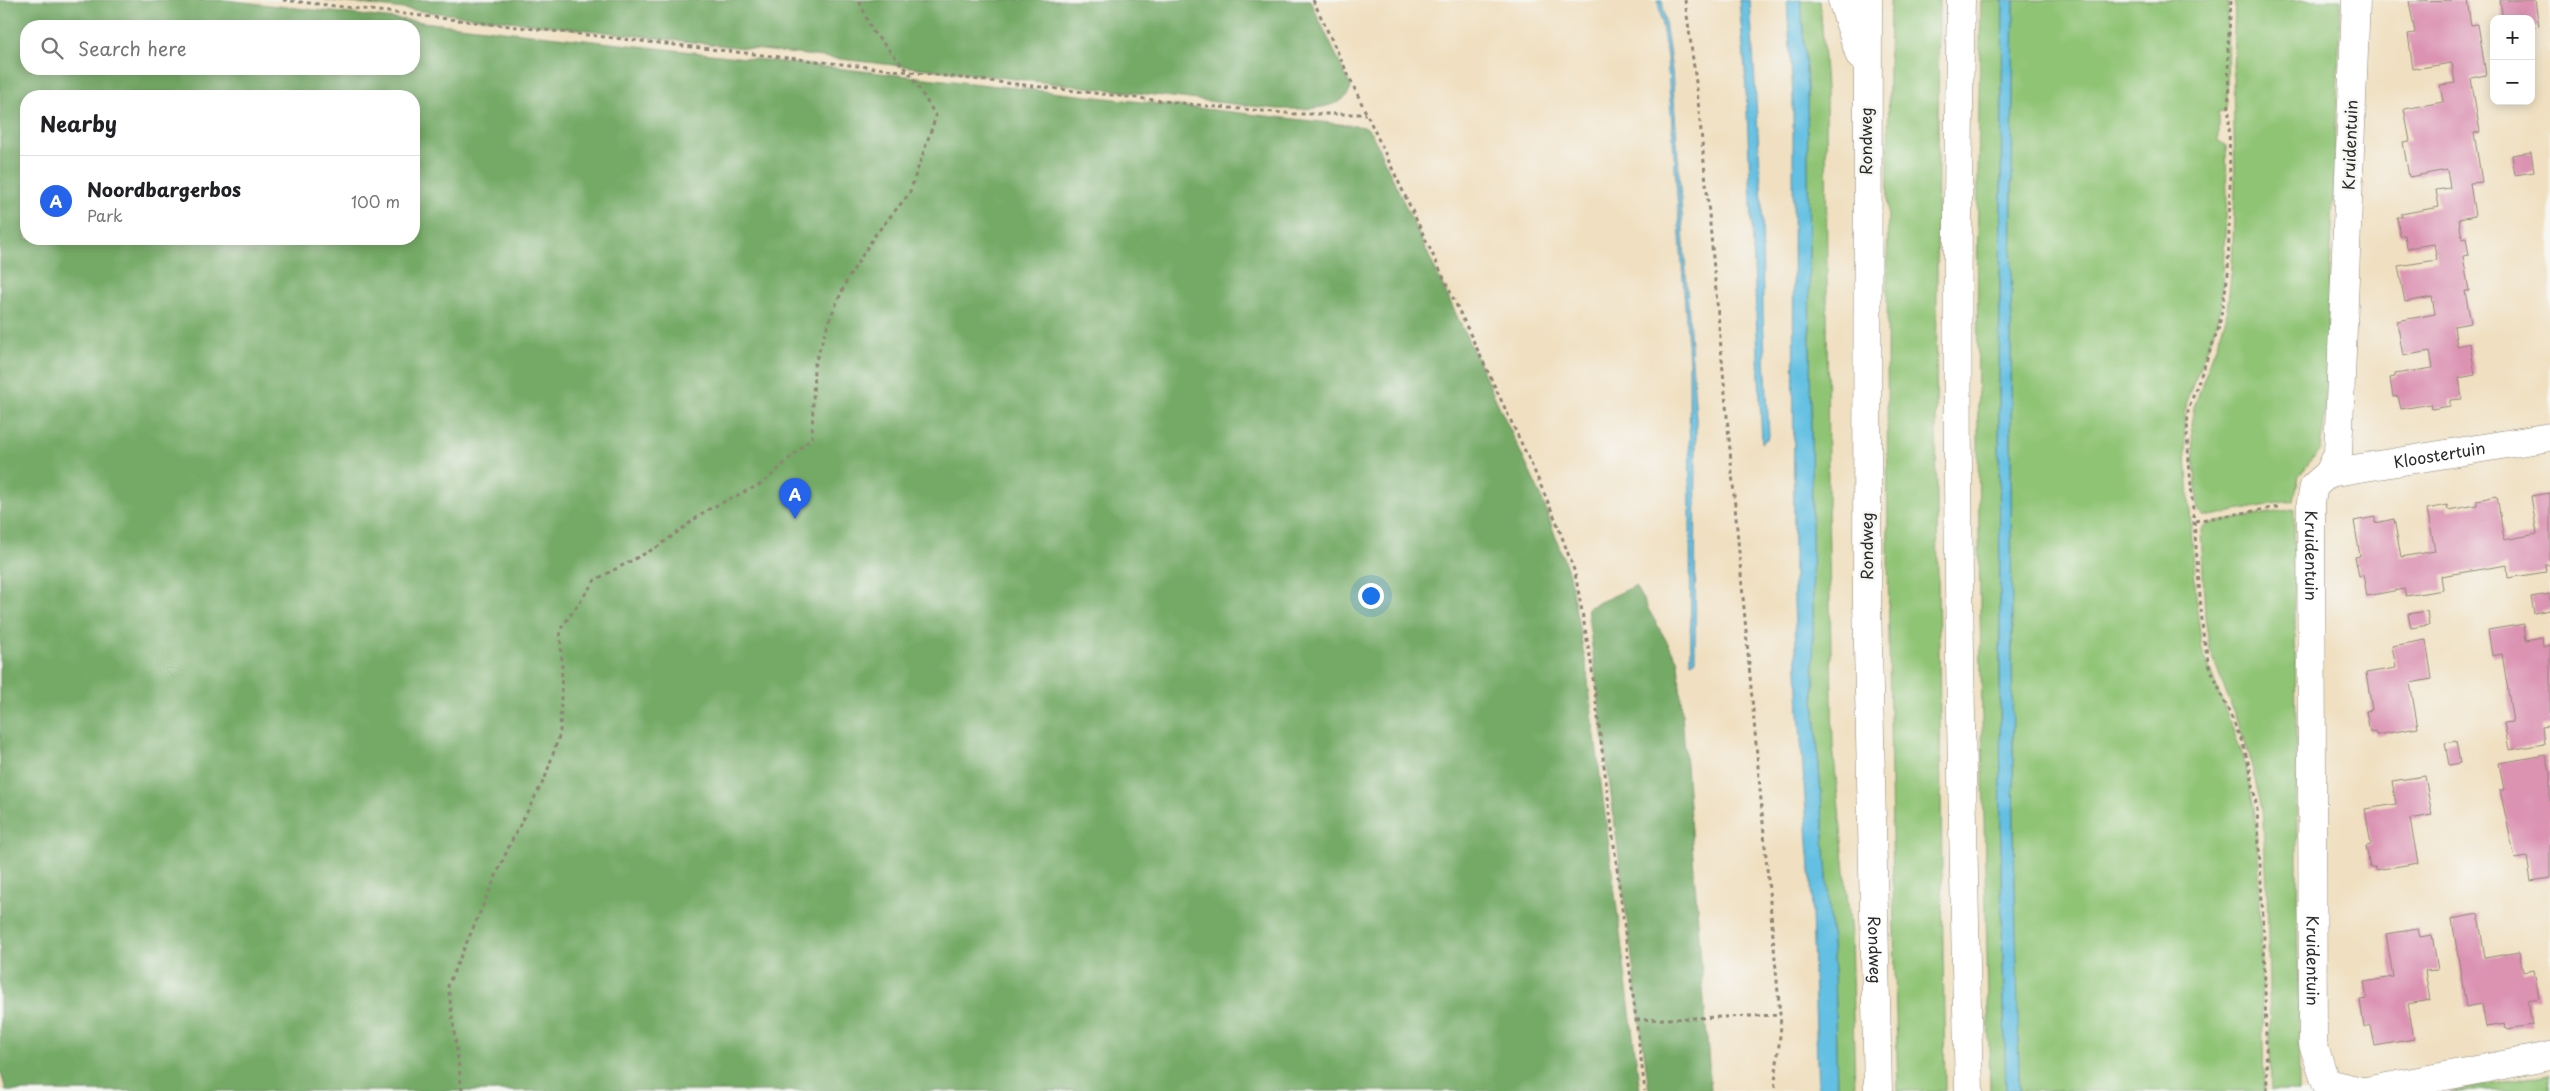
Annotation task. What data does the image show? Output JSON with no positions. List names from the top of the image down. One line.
{"streets":{"main road":["Rondweg","Kruidentuin","Kloostertuin"]},"crossings":[["Kruidentuin","Kloostertuin"]],"page":{"map_buttons":["+","−"],"search":"Search here","heading":"Nearby","list":[{"mark":"A","name":"Noordbargerbos","note":"Park","value":"100 m"}],"pins":"A"}}
